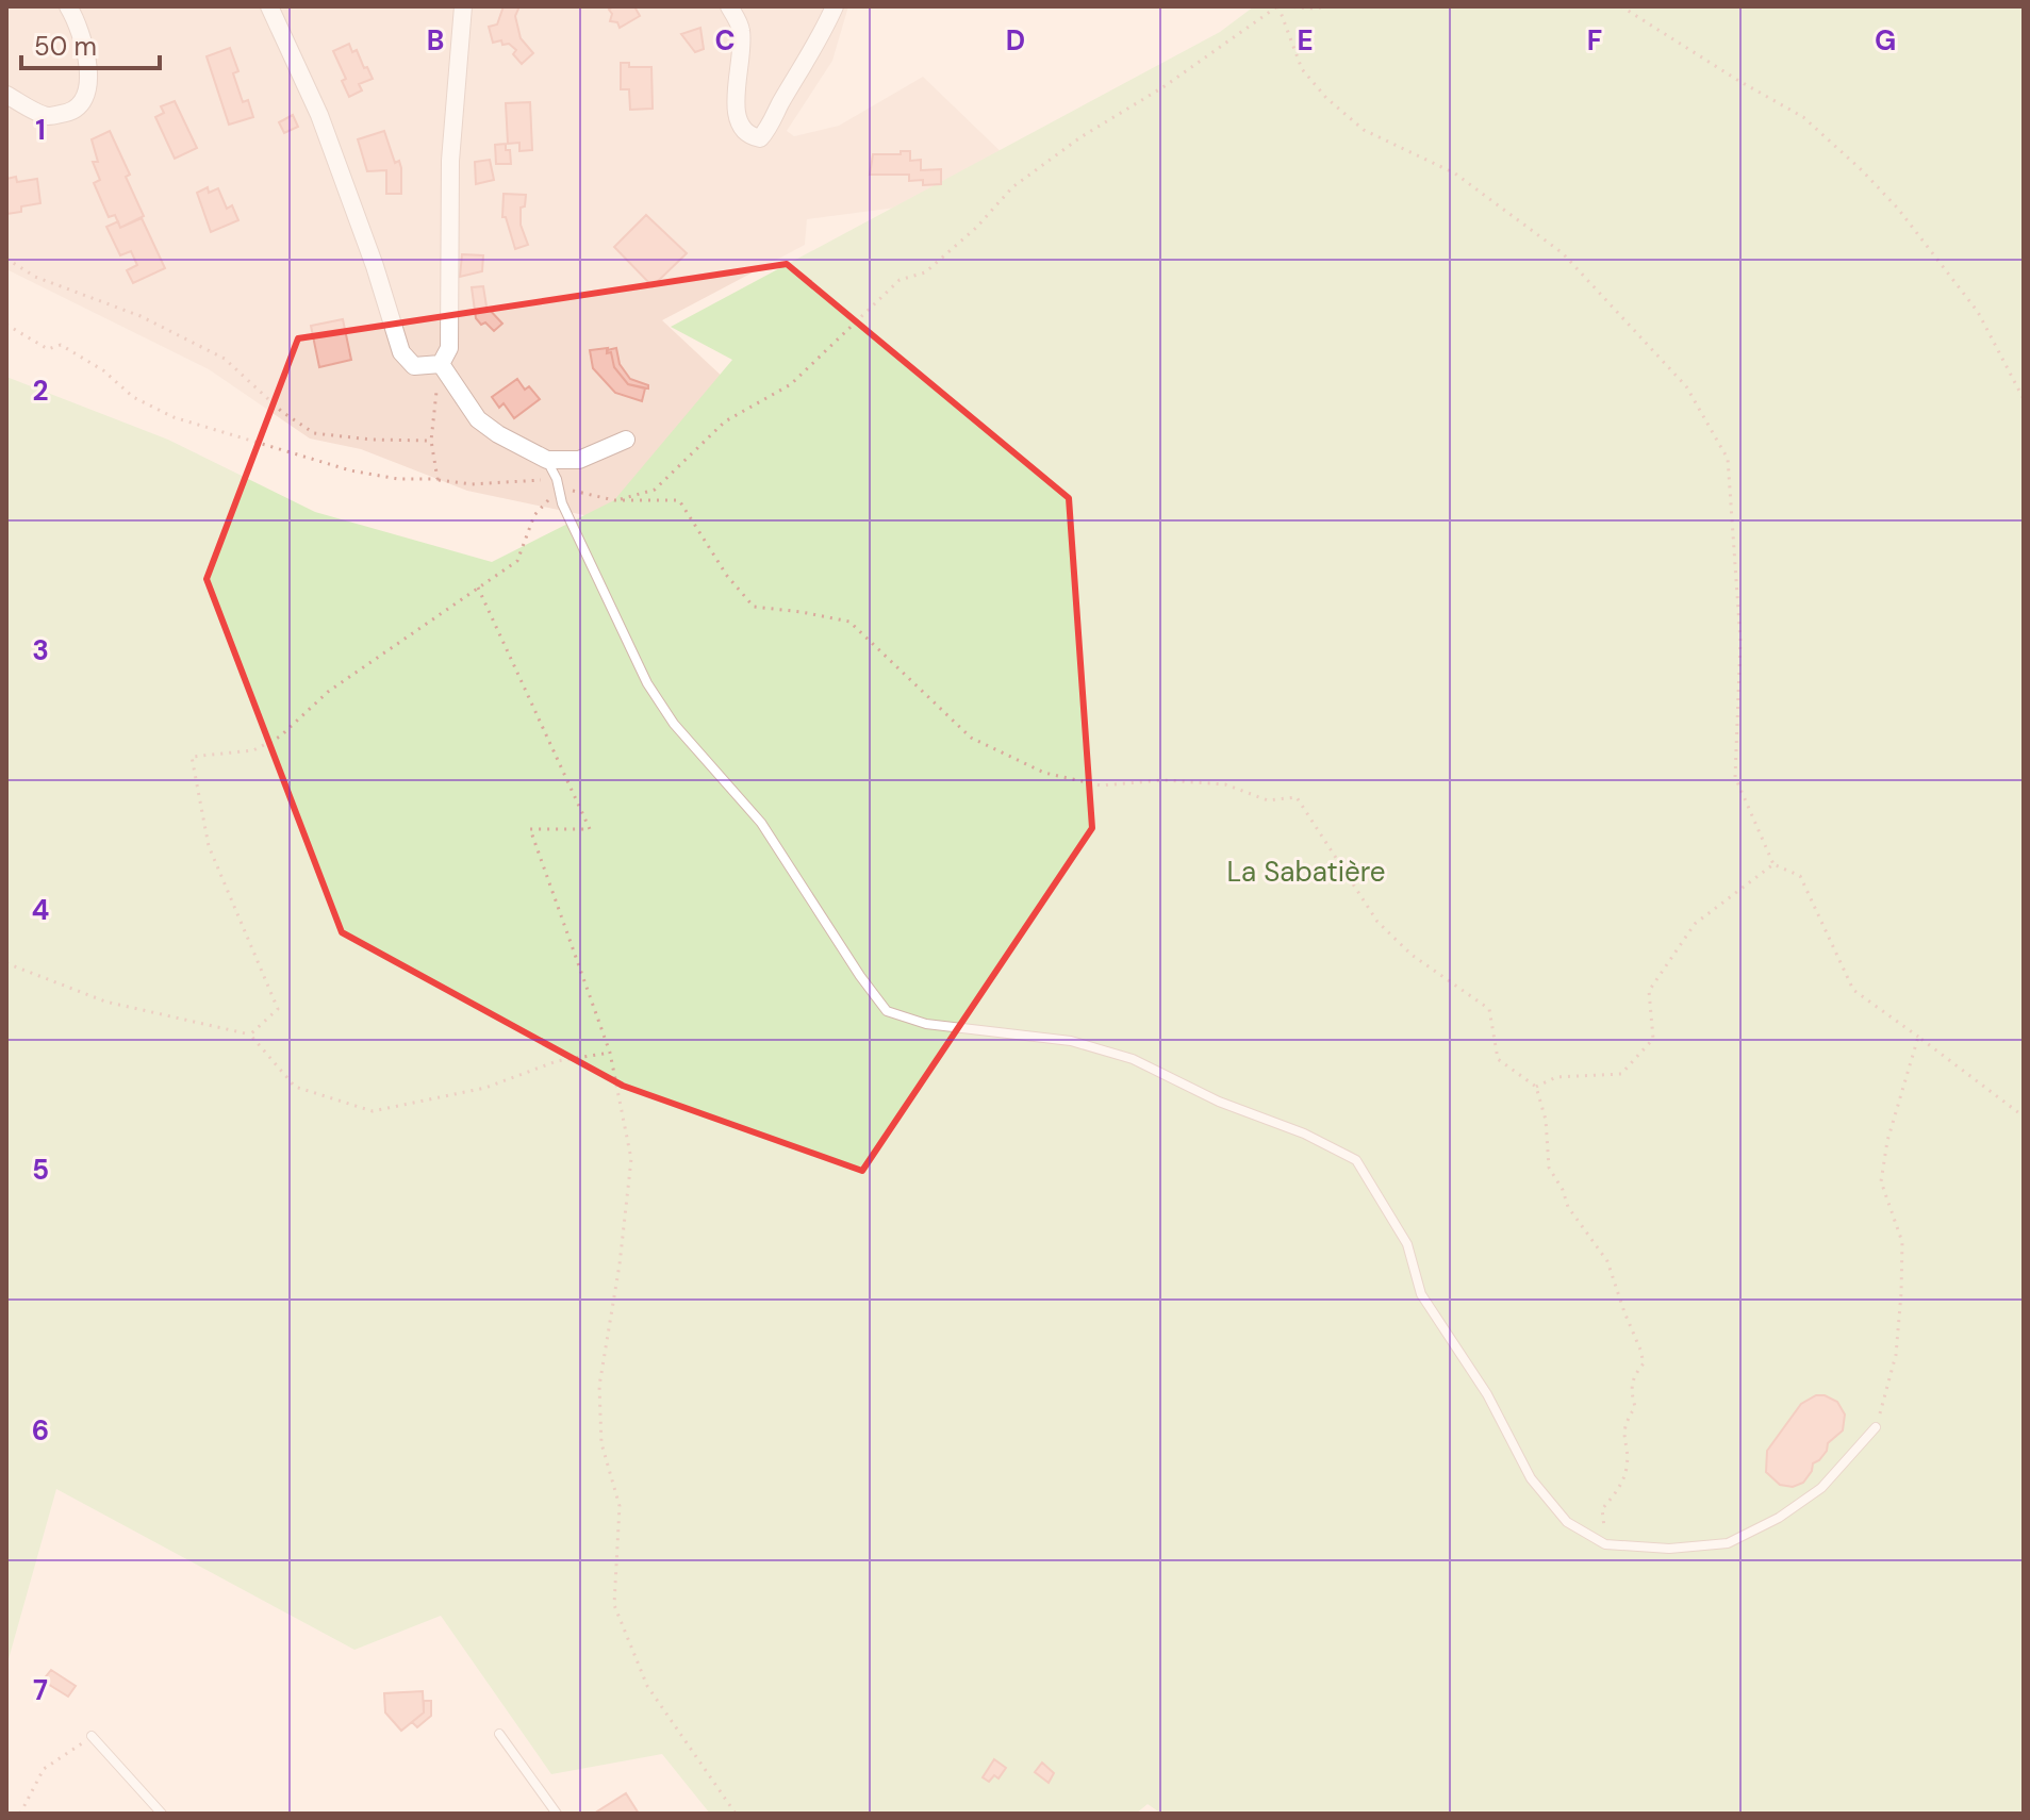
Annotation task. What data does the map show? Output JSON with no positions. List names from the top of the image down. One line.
{"parks":["La Sabatière"],"scale_bar":"50 m","grid":{"columns":["B","C","D","E","F","G"],"rows":["1","2","3","4","5","6","7"]}}
